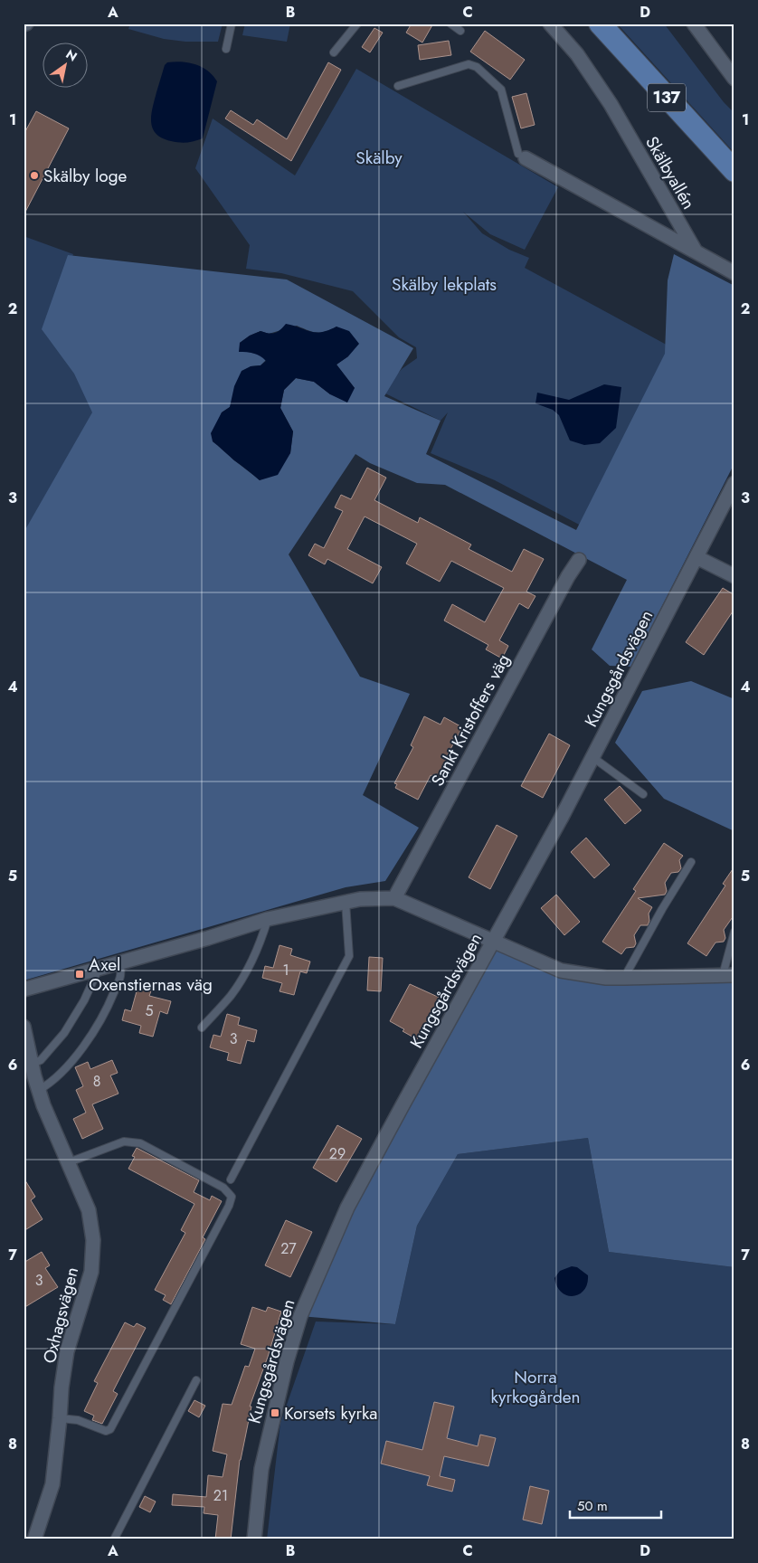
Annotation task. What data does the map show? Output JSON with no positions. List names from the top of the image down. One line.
{"streets":{"main road":["137"],"street":["Skälbyallén","Kungsgårdsvägen","Sankt Kristoffers väg","Oxhagsvägen"]},"parks":["Skälby","Skälby lekplats","Norra kyrkogården"],"places":{"other":["Skälby loge"],"transit":["Axel Oxenstiernas väg","Korsets kyrka"]},"house_numbers":["1","5","3","8","29","27","3","21"],"scale_bar":"50 m","north":"top right","grid":{"columns":["A","B","C","D"],"rows":["1","2","3","4","5","6","7","8"]}}
